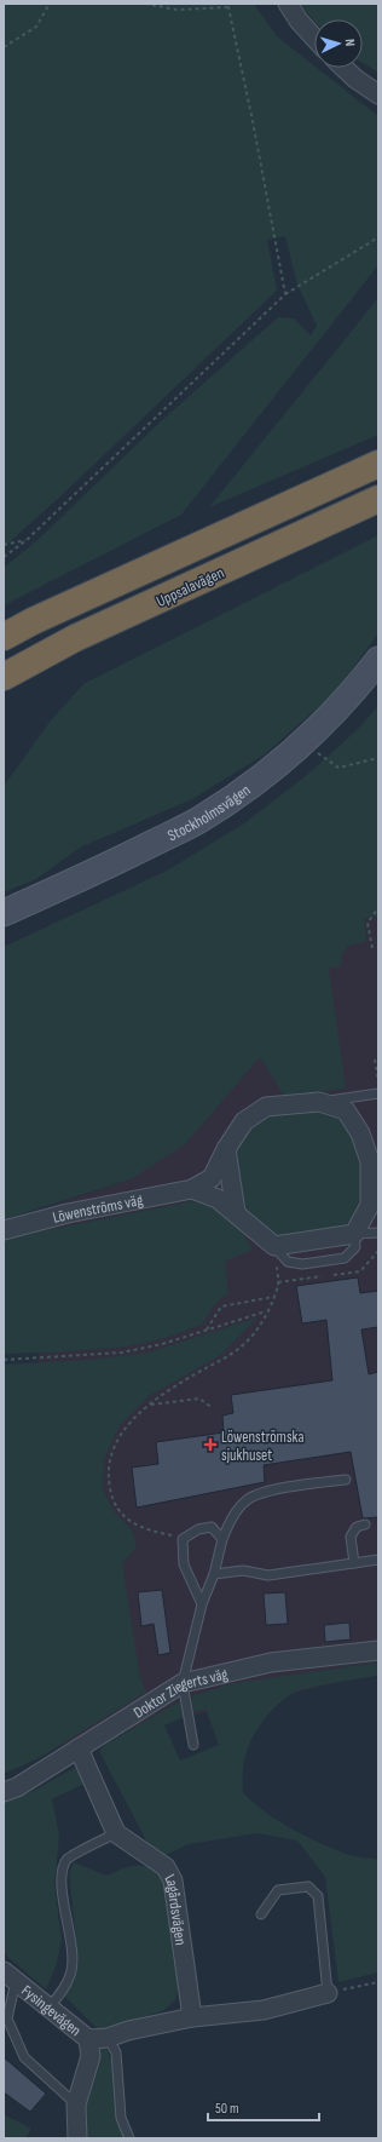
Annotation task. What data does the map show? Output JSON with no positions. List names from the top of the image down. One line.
{"streets":{"highway":["Uppsalavägen"],"street":["Stockholmsvägen","Löwenströms väg","Doktor Ziegerts väg","Lagårdsvägen","Fysingevägen"]},"places":{"health":["Löwenströmska sjukhuset"]},"scale_bar":"50 m","north":"right"}
